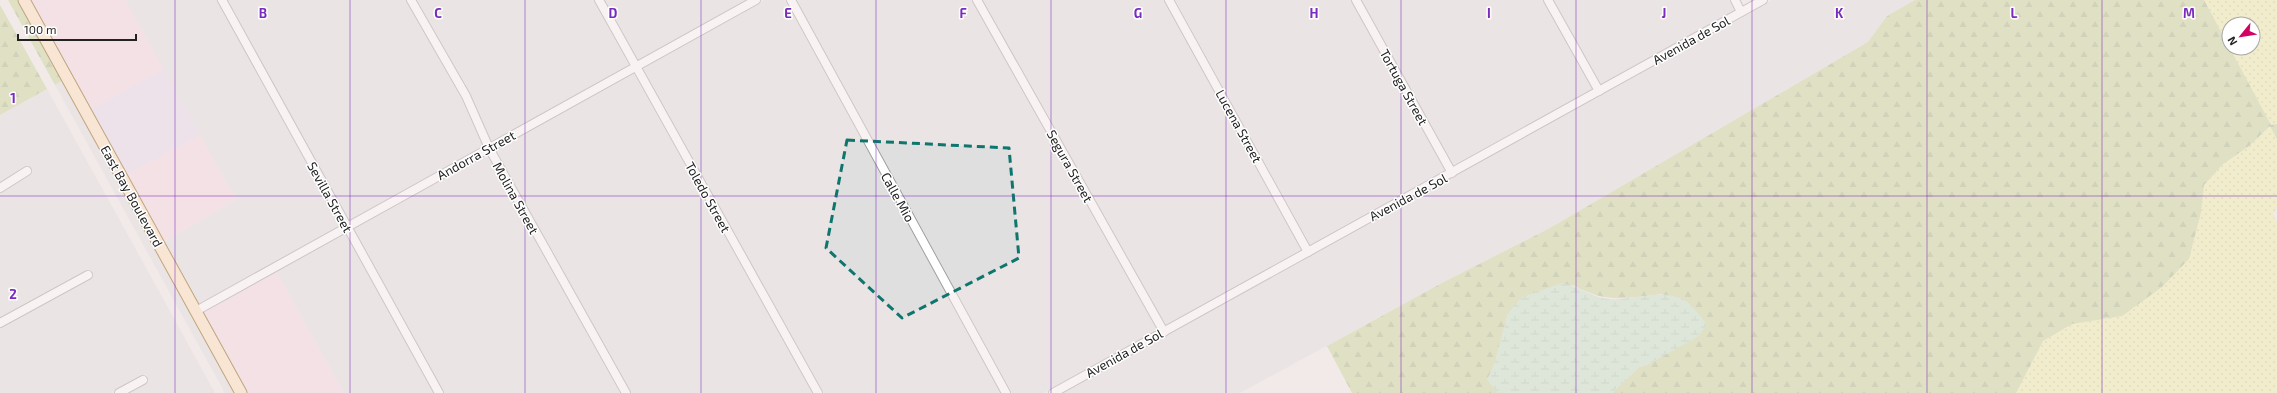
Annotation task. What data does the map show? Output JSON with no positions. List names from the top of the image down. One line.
{"streets":{"main road":["East Bay Boulevard"],"street":["Avenida de Sol","Tortuga Street","Lucena Street","Andorra Street","Segura Street","Sevilla Street","Toledo Street","Calle Mio","Molina Street"]},"crossings":[["Avenida de Sol","Tortuga Street"],["Avenida de Sol","Lucena Street"],["Avenida de Sol","Segura Street"],["Andorra Street","East Bay Boulevard"],["Andorra Street","Sevilla Street"],["Andorra Street","Toledo Street"],["Andorra Street","Molina Street"]],"scale_bar":"100 m","north":"bottom left","grid":{"columns":["B","C","D","E","F","G","H","I","J","K","L","M"],"rows":["1","2"]}}
